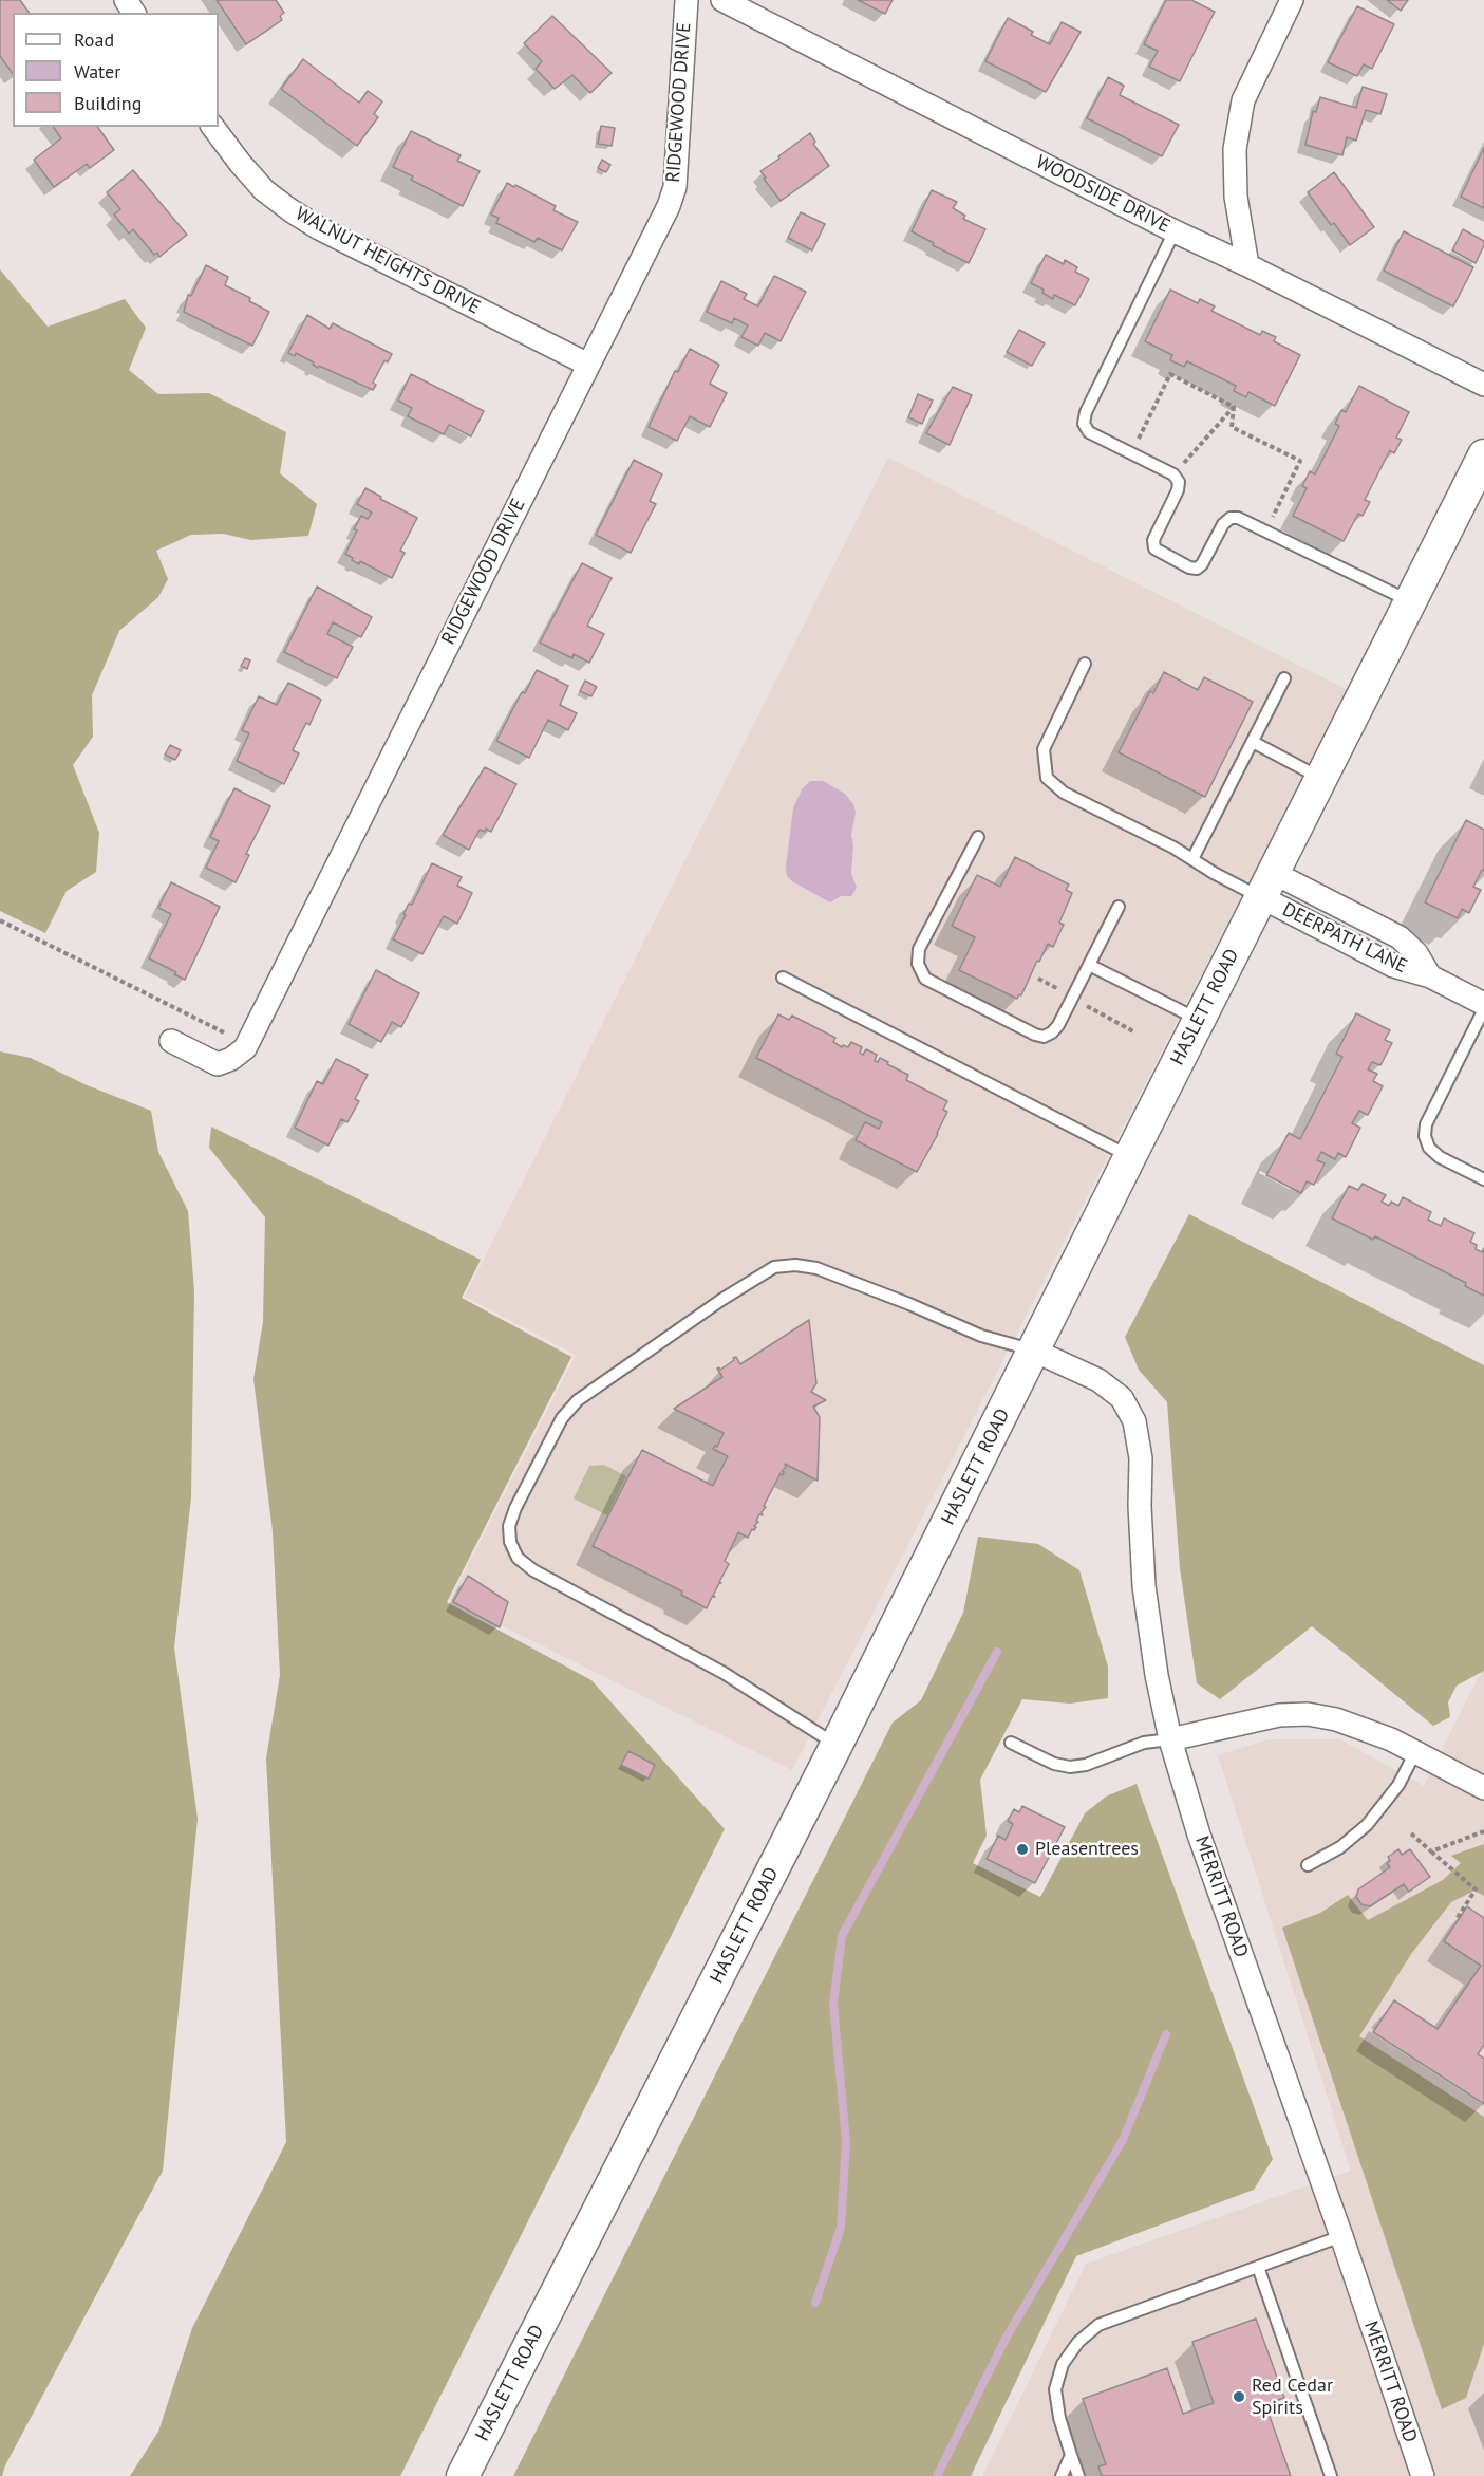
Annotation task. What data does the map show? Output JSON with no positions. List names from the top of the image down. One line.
{"streets":{"main road":["HASLETT ROAD"],"street":["RIDGEWOOD DRIVE","WOODSIDE DRIVE","WALNUT HEIGHTS DRIVE","DEERPATH LANE","MERRITT ROAD"]},"crossings":[["RIDGEWOOD DRIVE","WALNUT HEIGHTS DRIVE"],["DEERPATH LANE","HASLETT ROAD"],["HASLETT ROAD","MERRITT ROAD"]],"places":["Pleasentrees","Red Cedar Spirits"],"legend":["Road","Water","Building"]}
